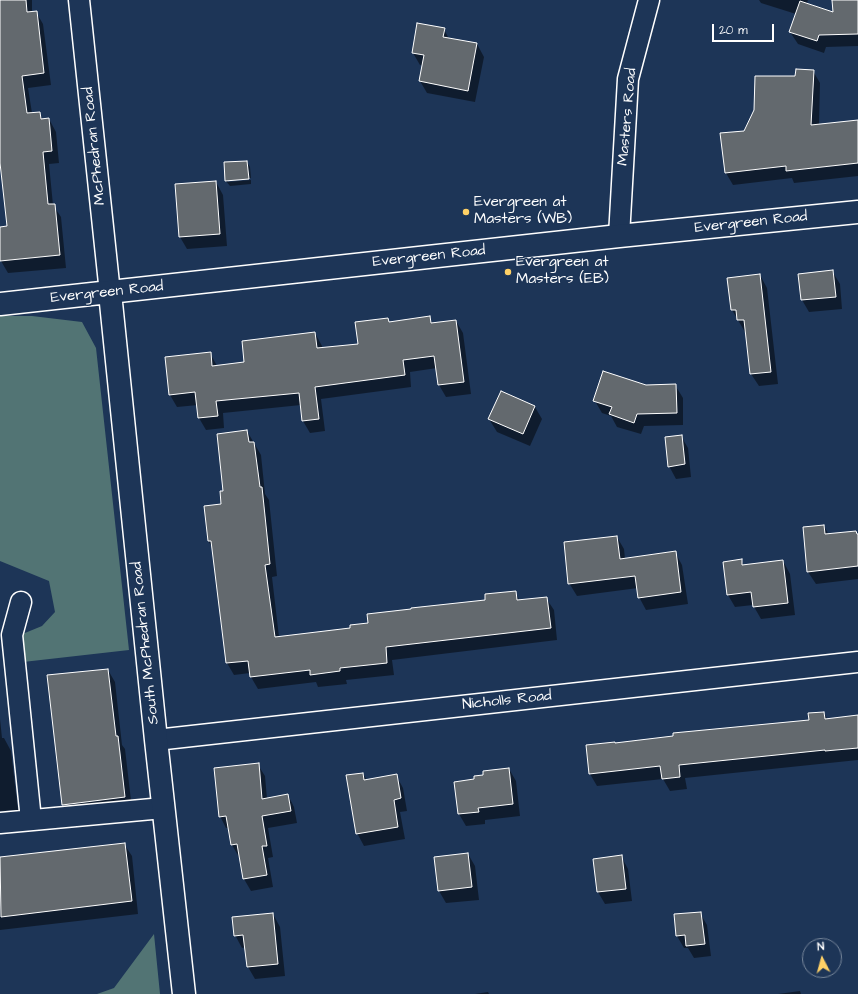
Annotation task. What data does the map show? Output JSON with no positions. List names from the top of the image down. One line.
{"streets":{"street":["Masters Road","McPhedran Road","Evergreen Road","South McPhedran Road","Nicholls Road"]},"crossings":[["Masters Road","Evergreen Road"],["McPhedran Road","Evergreen Road"],["McPhedran Road","South McPhedran Road"],["Evergreen Road","South McPhedran Road"],["South McPhedran Road","Nicholls Road"]],"places":["Evergreen at Masters (WB)","Evergreen at Masters (EB)"],"scale_bar":"20 m","north":"top"}
